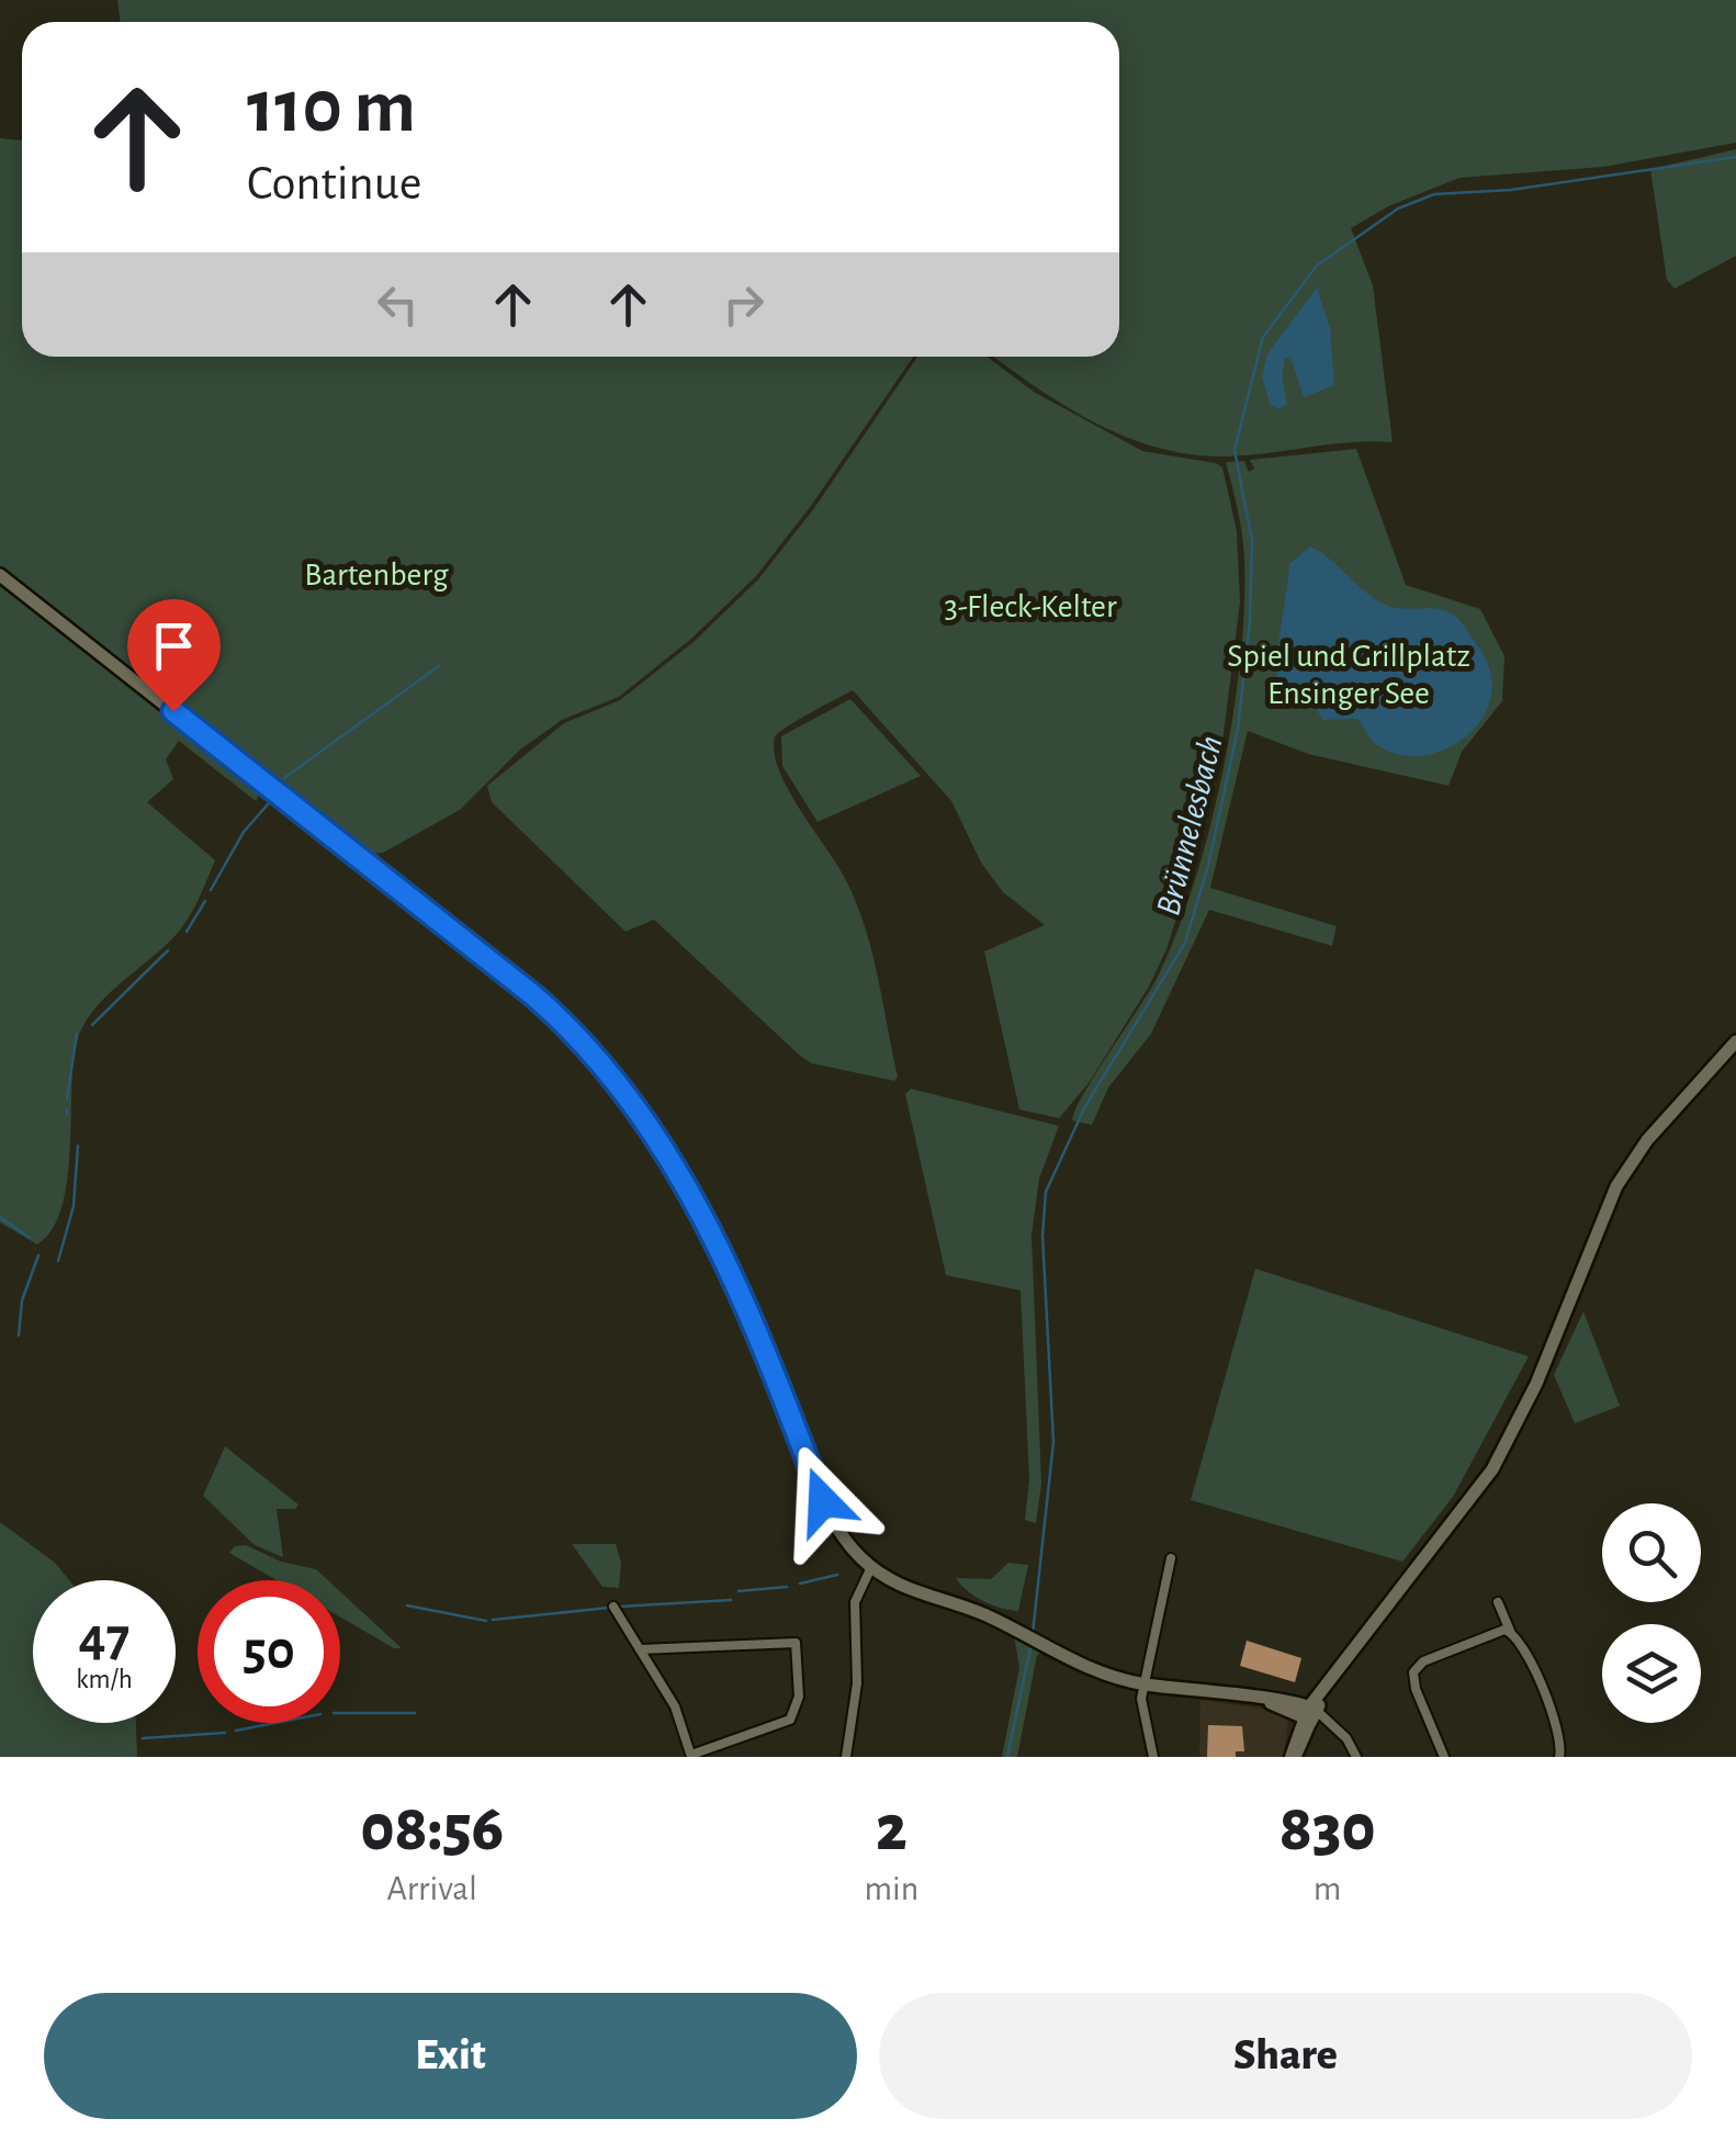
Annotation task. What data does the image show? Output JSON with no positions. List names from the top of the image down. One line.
{"water":["Brünnelesbach"],"parks":["Bartenberg","3-Fleck-Kelter","Spiel und Grillplatz Ensinger See"],"page":{"turn":["110 m","Continue"],"speed":"47 km/h","limit":"50","eta":["08:56","Arrival","2","min","830","m"],"buttons":["Exit","Share"]}}
